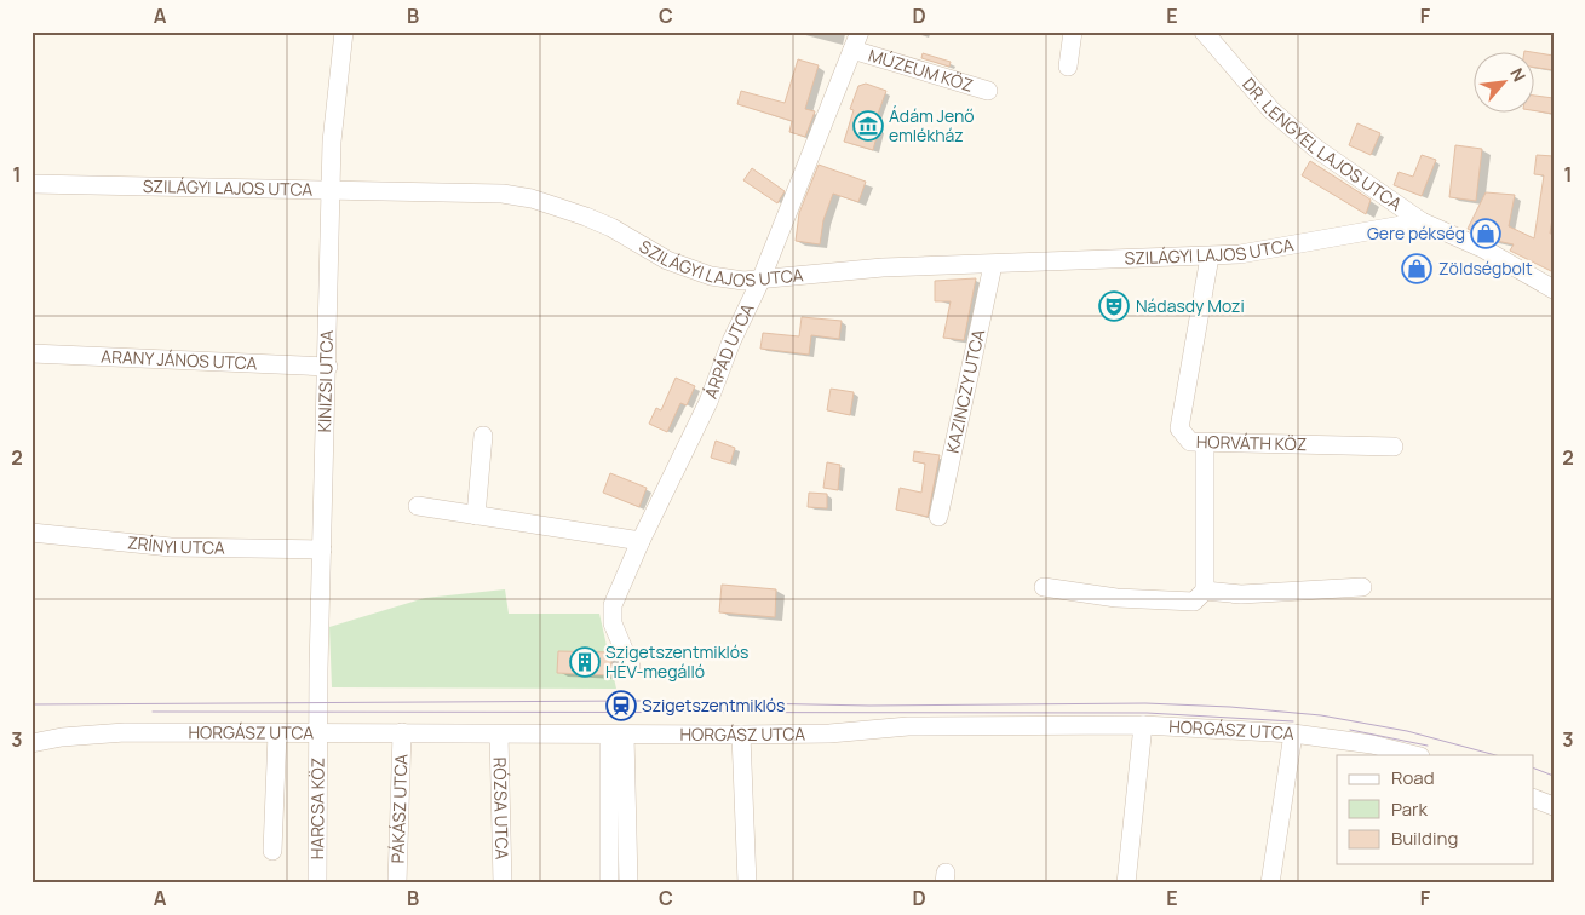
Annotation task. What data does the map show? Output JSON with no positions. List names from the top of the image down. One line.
{"streets":{"street":["MÚZEUM KÖZ","DR. LENGYEL LAJOS UTCA","SZILÁGYI LAJOS UTCA","ÁRPÁD UTCA","ARANY JÁNOS UTCA","KINIZSI UTCA","KAZINCZY UTCA","HORVÁTH KÖZ","ZRÍNYI UTCA","HORGÁSZ UTCA","HARCSA KÖZ","PÁKÁSZ UTCA","RÓZSA UTCA"]},"crossings":[["MÚZEUM KÖZ","ÁRPÁD UTCA"],["DR. LENGYEL LAJOS UTCA","SZILÁGYI LAJOS UTCA"],["SZILÁGYI LAJOS UTCA","ÁRPÁD UTCA"],["SZILÁGYI LAJOS UTCA","KINIZSI UTCA"],["SZILÁGYI LAJOS UTCA","KAZINCZY UTCA"],["SZILÁGYI LAJOS UTCA","HORVÁTH KÖZ"],["ARANY JÁNOS UTCA","KINIZSI UTCA"],["KINIZSI UTCA","ZRÍNYI UTCA"],["KINIZSI UTCA","HORGÁSZ UTCA"],["KINIZSI UTCA","HARCSA KÖZ"],["HORGÁSZ UTCA","HARCSA KÖZ"],["HORGÁSZ UTCA","PÁKÁSZ UTCA"],["HORGÁSZ UTCA","RÓZSA UTCA"]],"places":{"museum":["Ádám Jenő emlékház"],"shop":["Gere pékség","Zöldségbolt"],"theatre":["Nádasdy Mozi"],"building":["Szigetszentmiklós HÉV-megálló"],"station":["Szigetszentmiklós"]},"legend":["Road","Park","Building"],"north":"top right","grid":{"columns":["A","B","C","D","E","F"],"rows":["1","2","3"]}}
